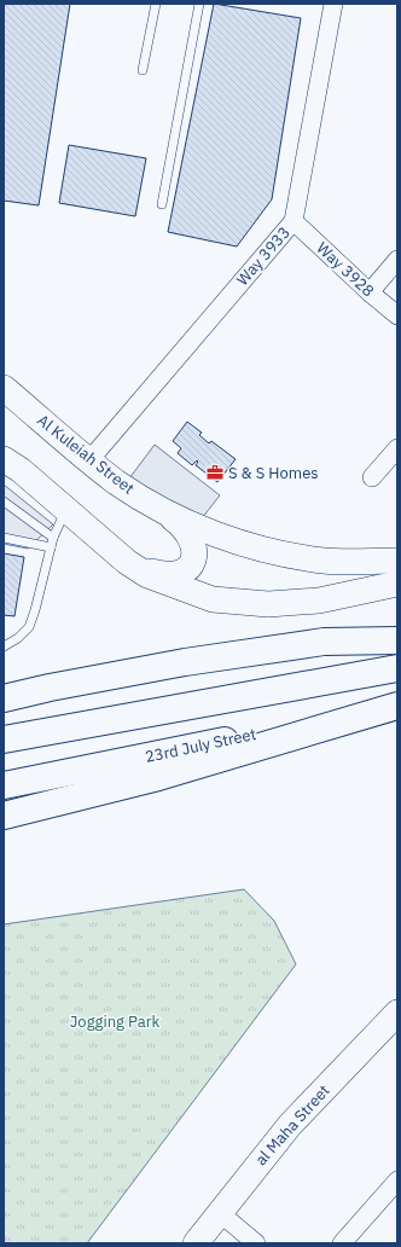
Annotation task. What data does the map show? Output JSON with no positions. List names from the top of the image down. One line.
{"streets":{"main road":["23rd July Street"],"street":["Way 3933","Way 3928","Al Kuleiah Street","al Maha Street"]},"crossings":[["Way 3933","Way 3928"],["Way 3933","Al Kuleiah Street"]],"parks":["Jogging Park"],"places":{"office":["S & S Homes"]}}
